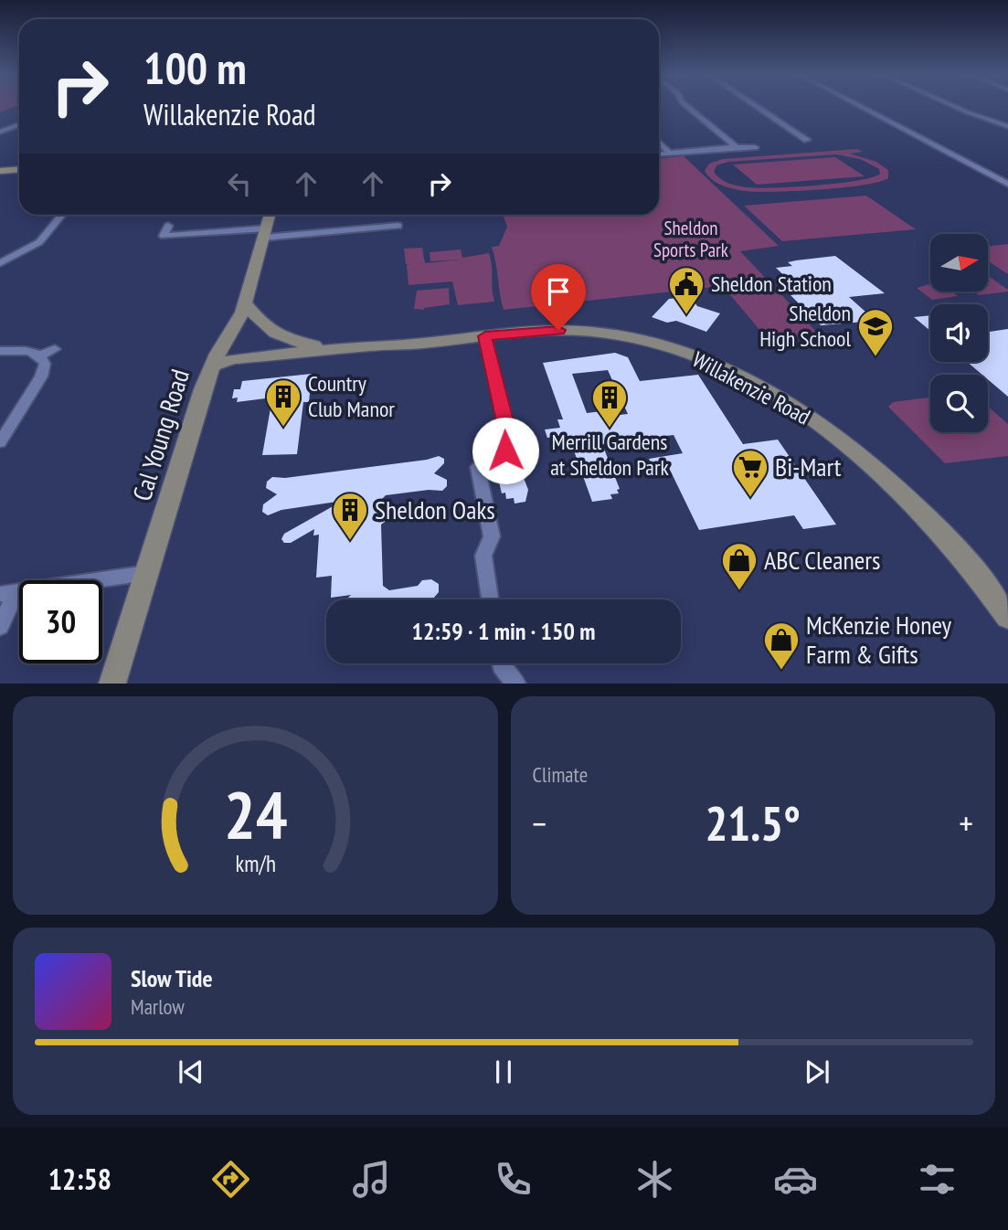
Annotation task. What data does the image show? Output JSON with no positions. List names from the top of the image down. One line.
{"streets":{"street":["Willakenzie Road","Cal Young Road"]},"crossings":[["Willakenzie Road","Cal Young Road"]],"parks":["Sheldon Sports Park"],"places":{"public building":["Sheldon Station"],"school or university":["Sheldon High School"],"building":["Country Club Manor","Merrill Gardens at Sheldon Park","Sheldon Oaks"],"supermarket":["Bi-Mart"],"shop":["ABC Cleaners","McKenzie Honey Farm & Gifts"]},"north":"right","page":{"turn":["100 m","Willakenzie Road"],"limit":"30","trip":"12:59 · 1 min · 150 m","tile":"Climate","heat":["−","21.5°","+"],"song":["Slow Tide","Marlow"],"tabs":"12:58","gauge":["24","km/h"]}}
